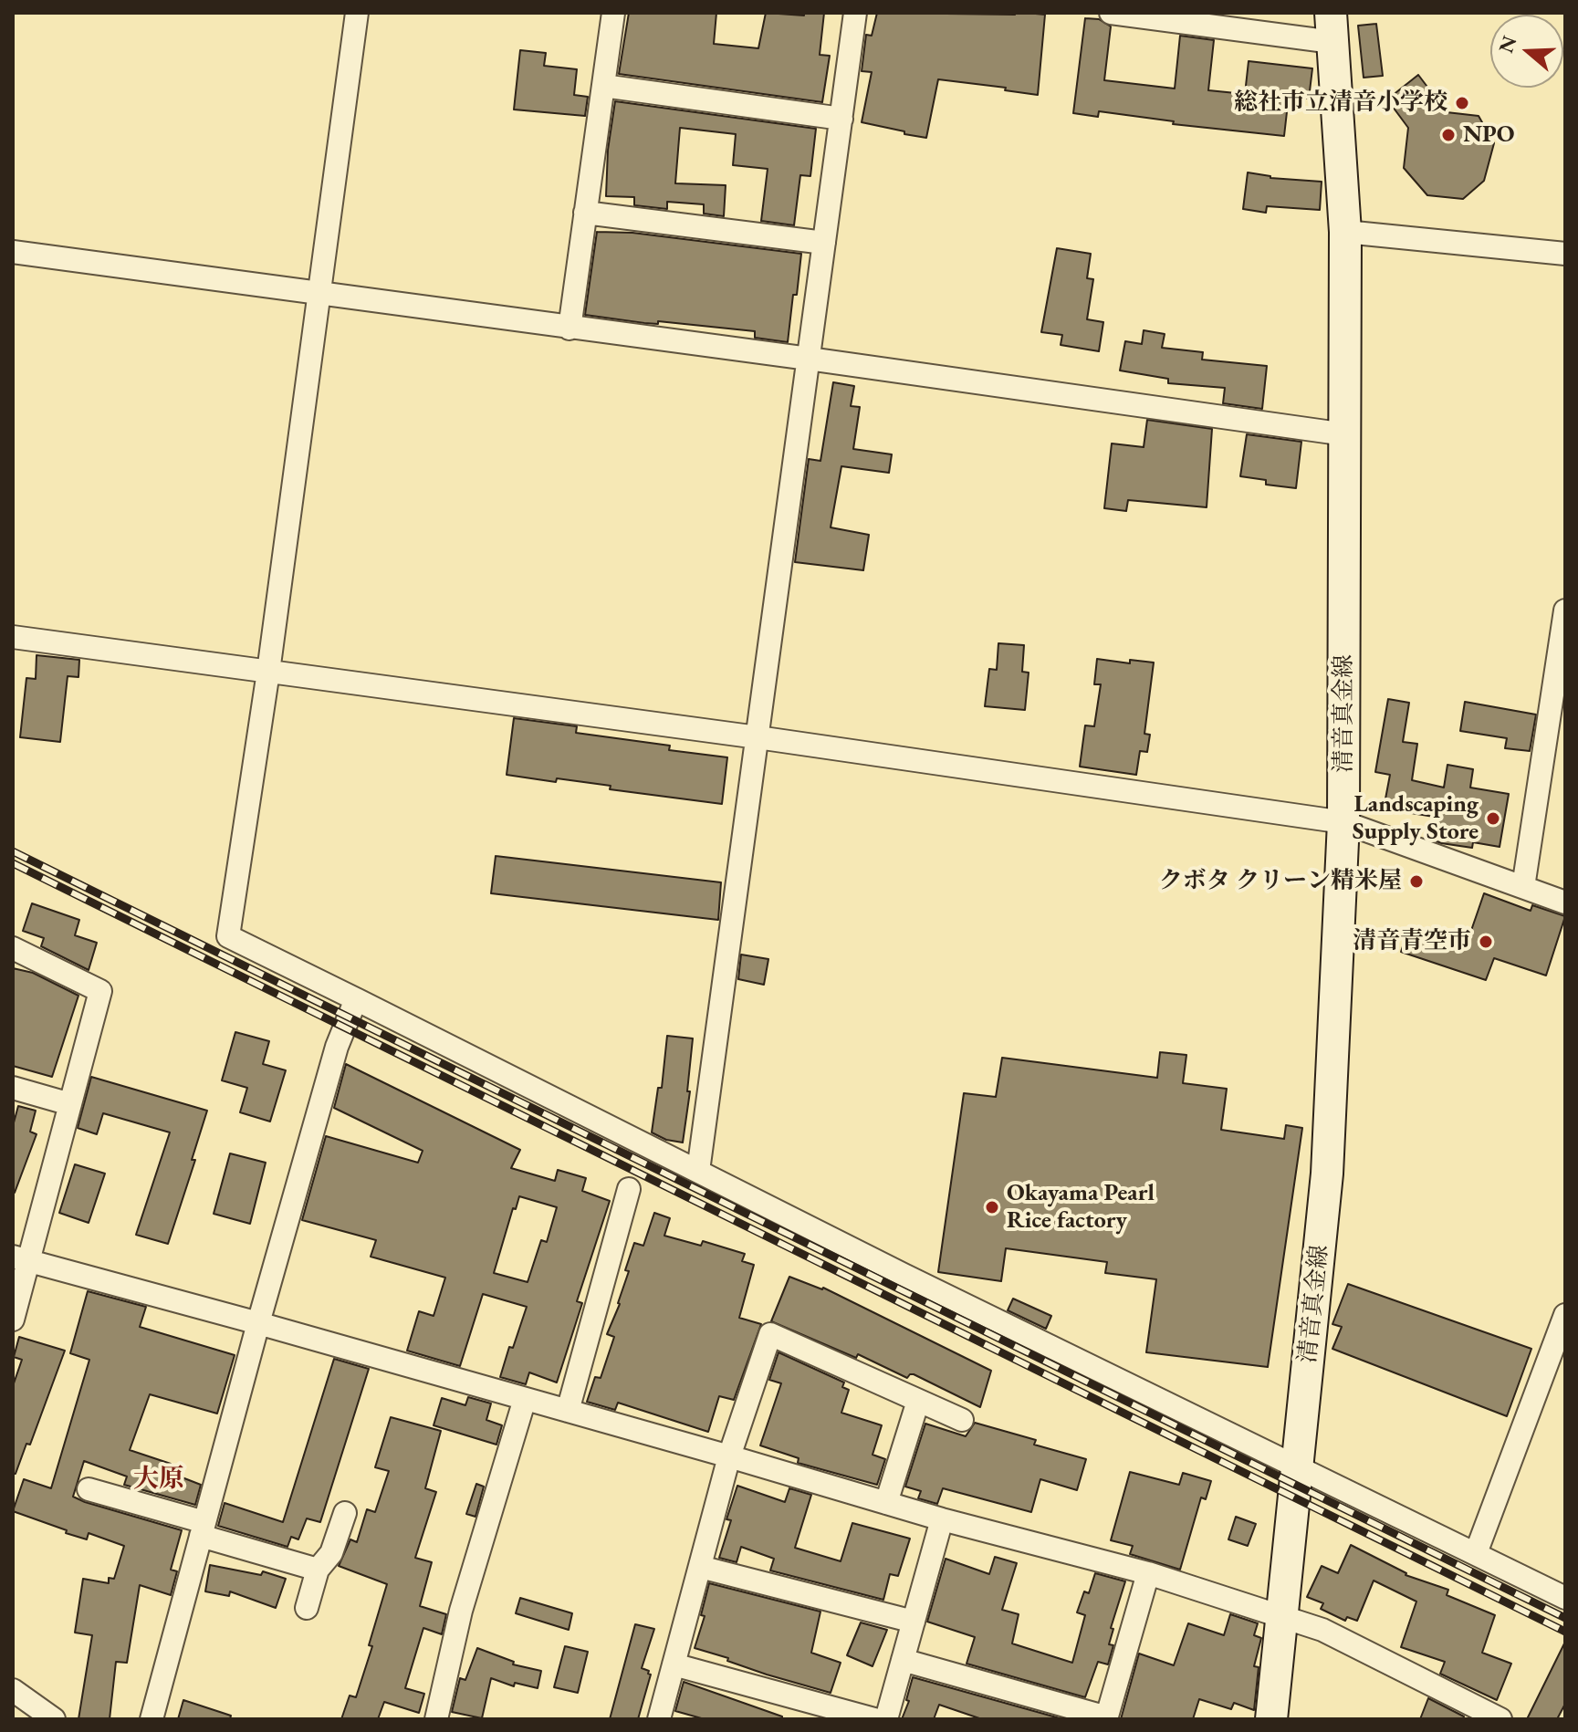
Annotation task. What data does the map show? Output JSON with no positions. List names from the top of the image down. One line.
{"streets":{"main road":["清音真金線"]},"districts":["大原"],"places":["総社市立清音小学校","NPO","Landscaping Supply Store","クボタ クリーン精米屋","清音青空市","Okayama Pearl Rice factory"],"north":"left"}
